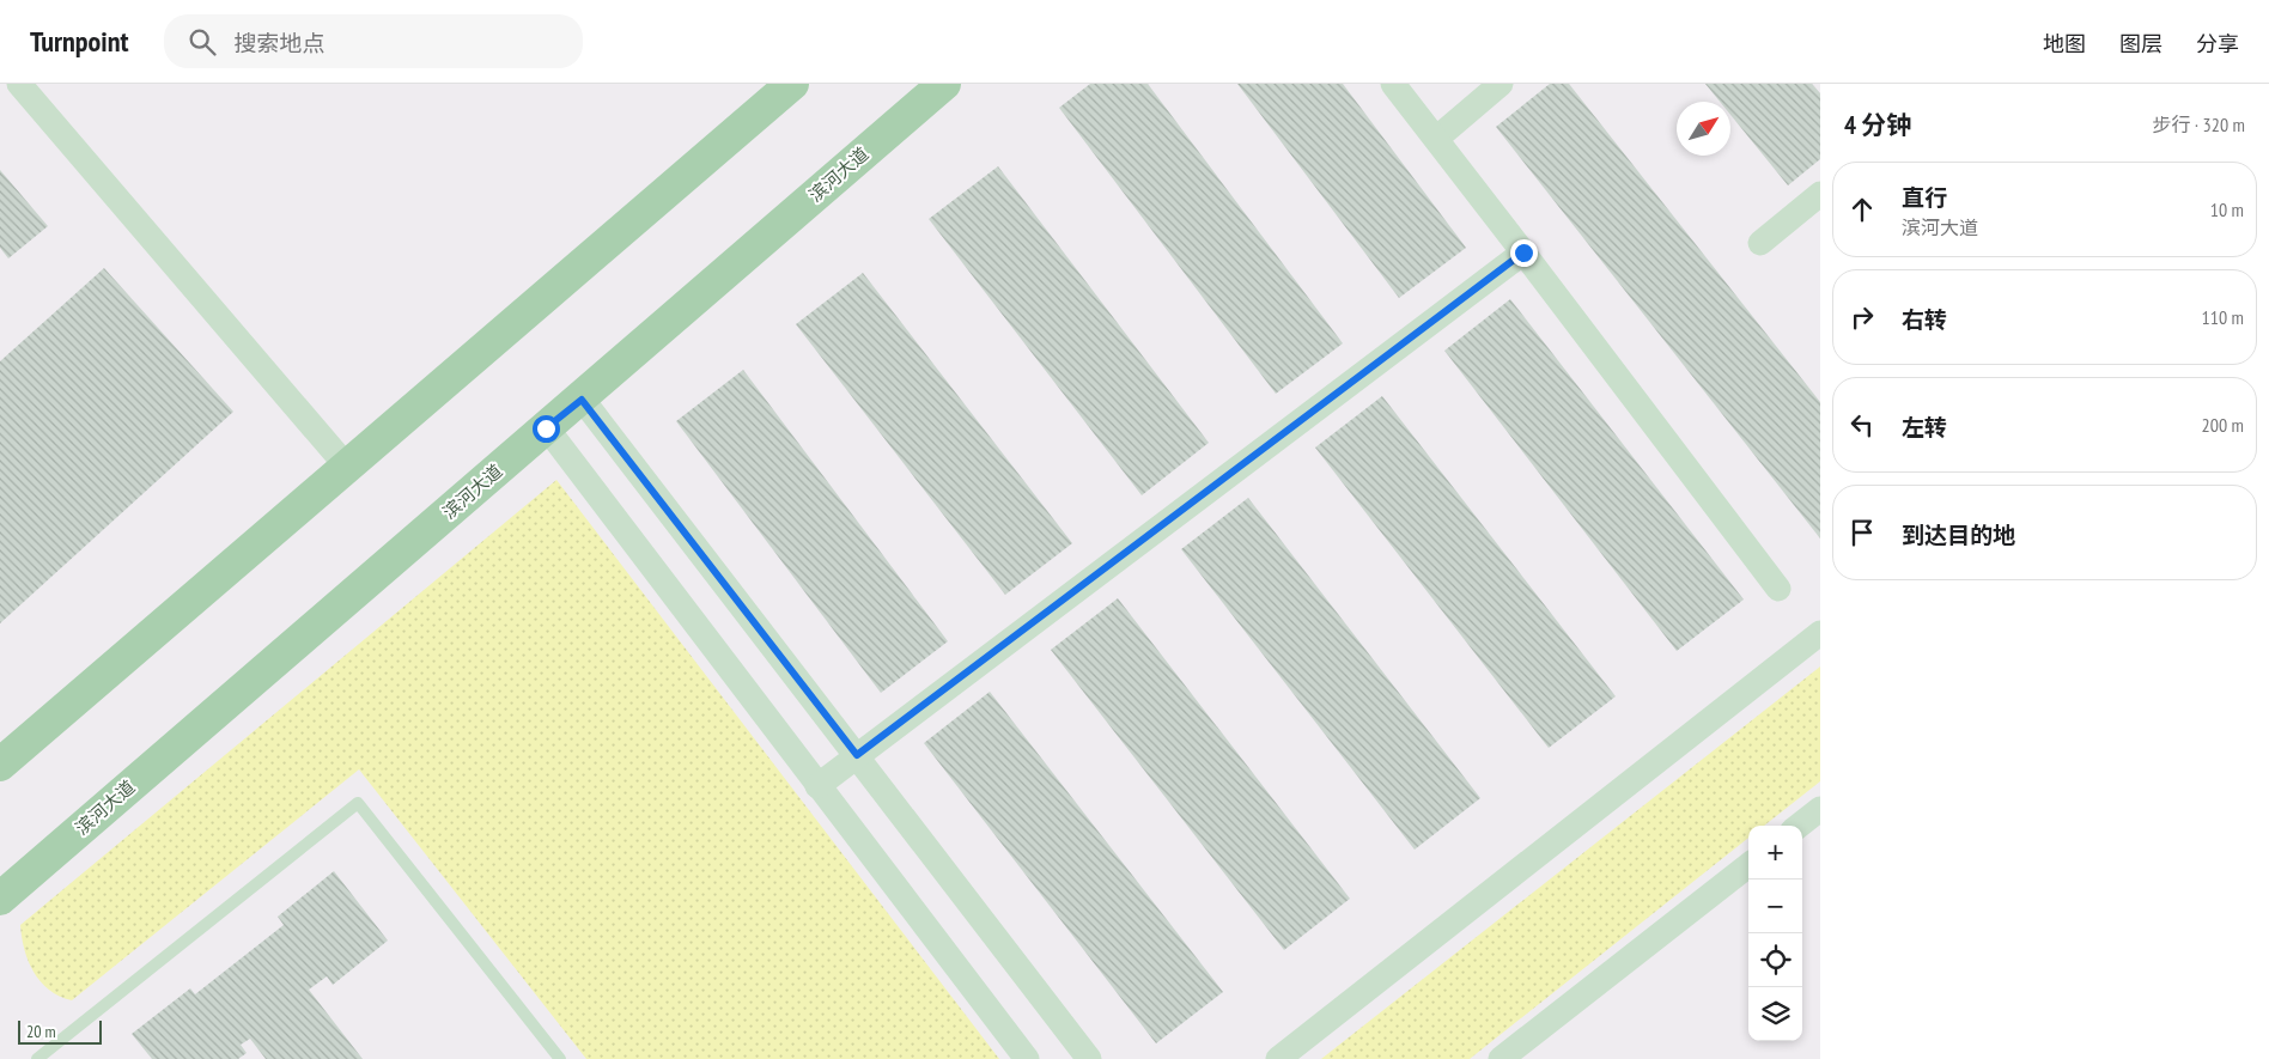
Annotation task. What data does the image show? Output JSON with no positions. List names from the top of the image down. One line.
{"streets":{"main road":["滨河大道"]},"scale_bar":"20 m","north":"top right","page":{"header":"Turnpoint","search":"搜索地点","nav":["地图","图层","分享"],"heading":["4 分钟","步行 · 320 m"],"list":[["直行","滨河大道","10 m"],["右转","110 m"],["左转","200 m"],"到达目的地"],"map_buttons":["+","−"],"scale":"20 m"}}
